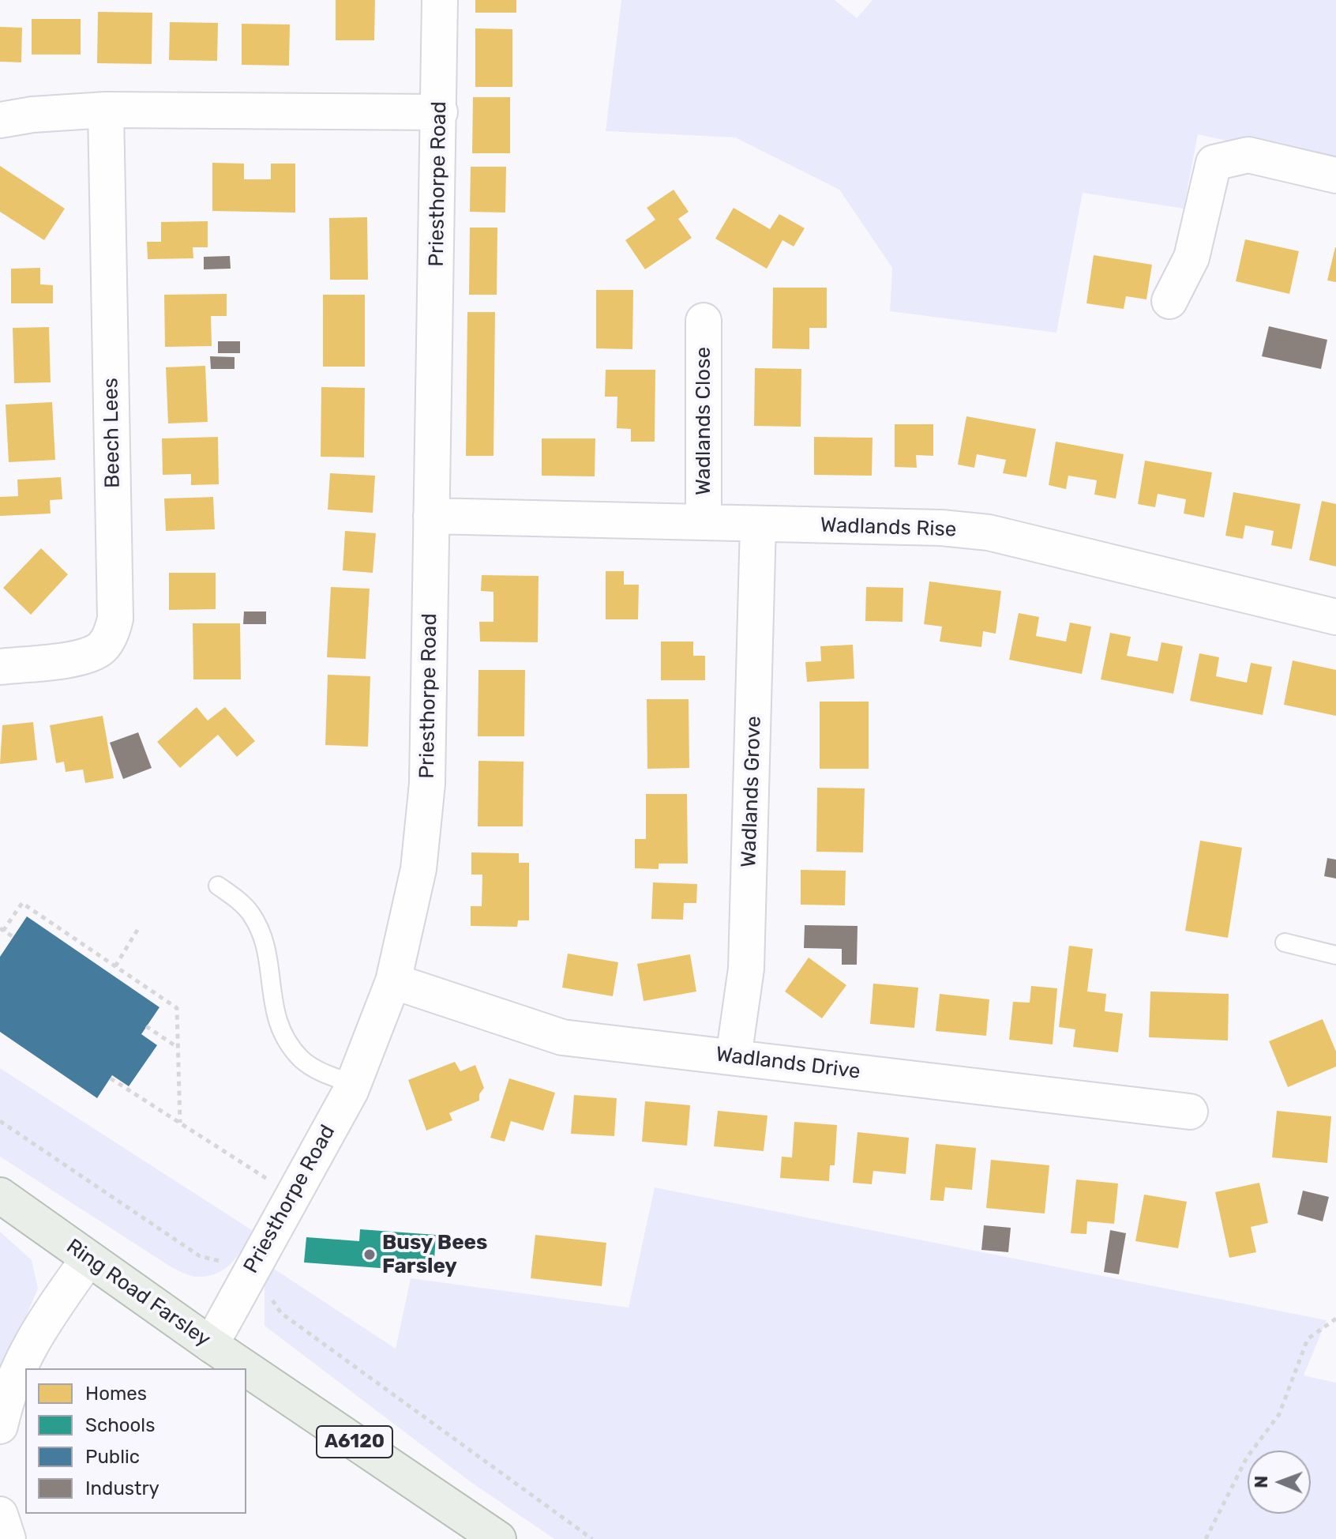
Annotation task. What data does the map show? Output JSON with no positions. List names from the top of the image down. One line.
{"streets":{"highway":["Ring Road Farsley","A6120"],"street":["Priesthorpe Road","Wadlands Close","Beech Lees","Wadlands Rise","Wadlands Grove","Wadlands Drive"]},"crossings":[["Priesthorpe Road","Wadlands Rise"],["Priesthorpe Road","Wadlands Drive"],["Priesthorpe Road","Ring Road Farsley"],["Wadlands Close","Wadlands Rise"],["Wadlands Rise","Wadlands Grove"],["Wadlands Grove","Wadlands Drive"]],"places":["Busy Bees Farsley"],"legend":["Homes","Schools","Public","Industry"],"north":"left"}
